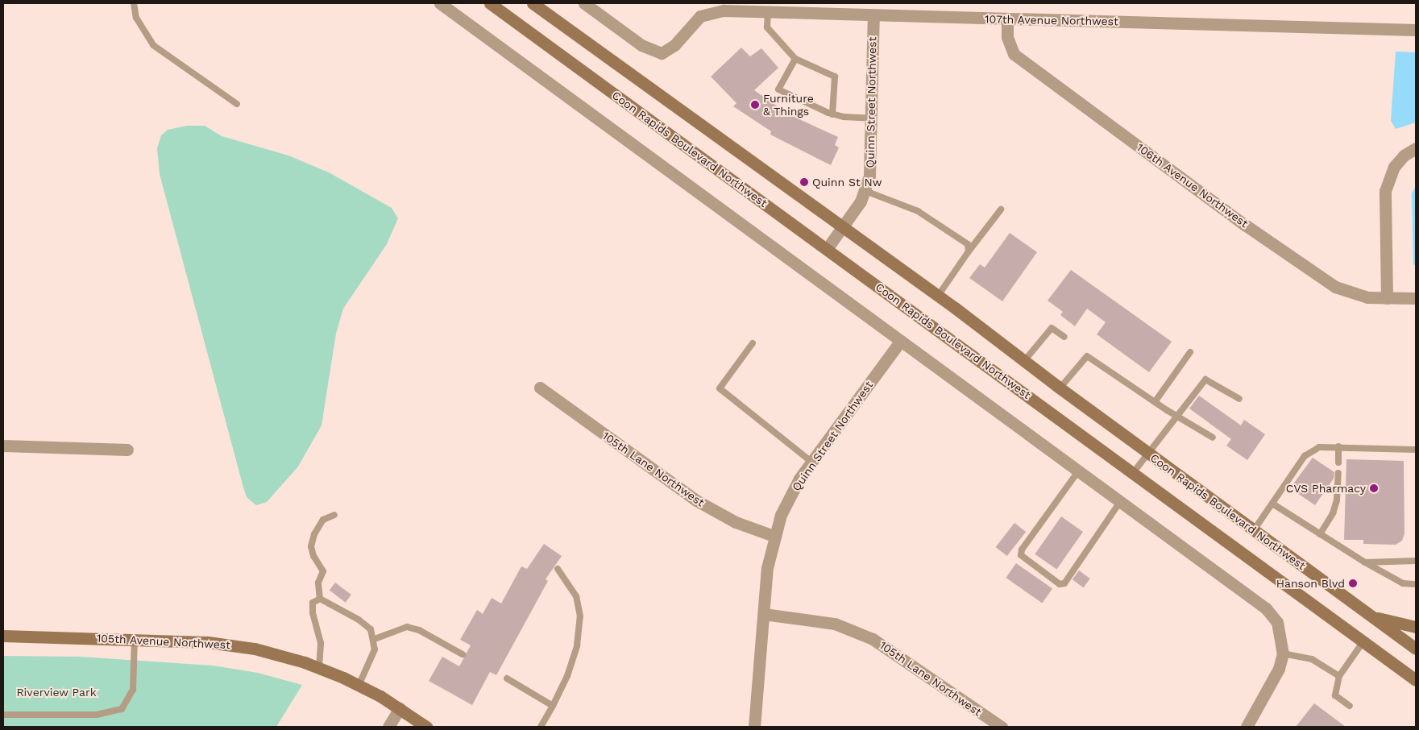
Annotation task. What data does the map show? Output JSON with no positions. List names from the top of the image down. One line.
{"streets":{"main road":["Coon Rapids Boulevard Northwest","105th Avenue Northwest"],"street":["107th Avenue Northwest","Quinn Street Northwest","106th Avenue Northwest","105th Lane Northwest"]},"crossings":[["107th Avenue Northwest","Quinn Street Northwest"],["107th Avenue Northwest","106th Avenue Northwest"],["Quinn Street Northwest","Coon Rapids Boulevard Northwest"],["Quinn Street Northwest","105th Lane Northwest"]],"parks":["Riverview Park"],"places":["Furniture & Things","Quinn St Nw","CVS Pharmacy","Hanson Blvd"]}
